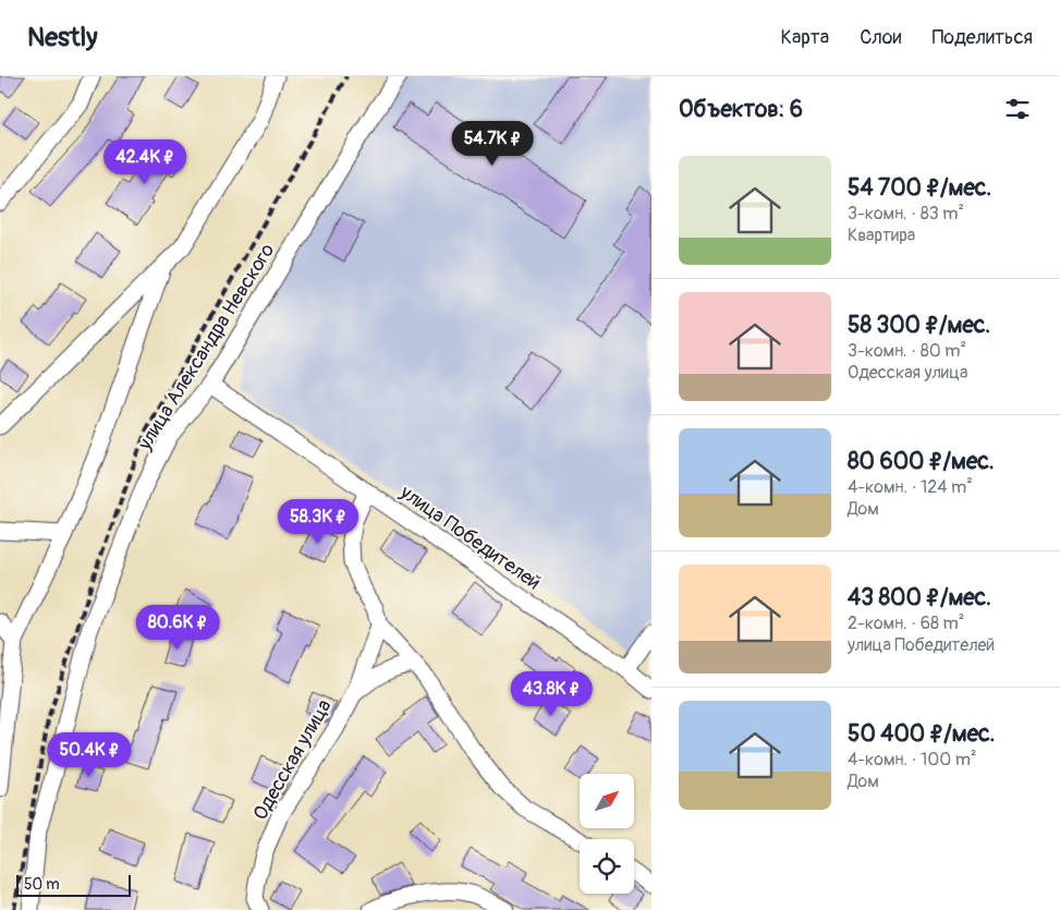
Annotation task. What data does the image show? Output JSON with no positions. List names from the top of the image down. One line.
{"streets":{"street":["улица Александра Невского","улица Победителей","Одесская улица"]},"crossings":[["улица Александра Невского","улица Победителей"]],"scale_bar":"50 m","north":"top right","page":{"header":"Nestly","nav":["Карта","Слои","Поделиться"],"heading":"Объектов: 6","price":["54.7K ₽","42.4K ₽","58.3K ₽","80.6K ₽","43.8K ₽","50.4K ₽"],"list":[{"name":"54 700 ₽/мес.","note":"3-комн. · 83 m² · Квартира"},{"name":"58 300 ₽/мес.","note":"3-комн. · 80 m² · Одесская улица"},{"name":"80 600 ₽/мес.","note":"4-комн. · 124 m² · Дом"},{"name":"43 800 ₽/мес.","note":"2-комн. · 68 m² · улица Победителей"},{"name":"50 400 ₽/мес.","note":"4-комн. · 100 m² · Дом"}],"scale":"50 m"}}
